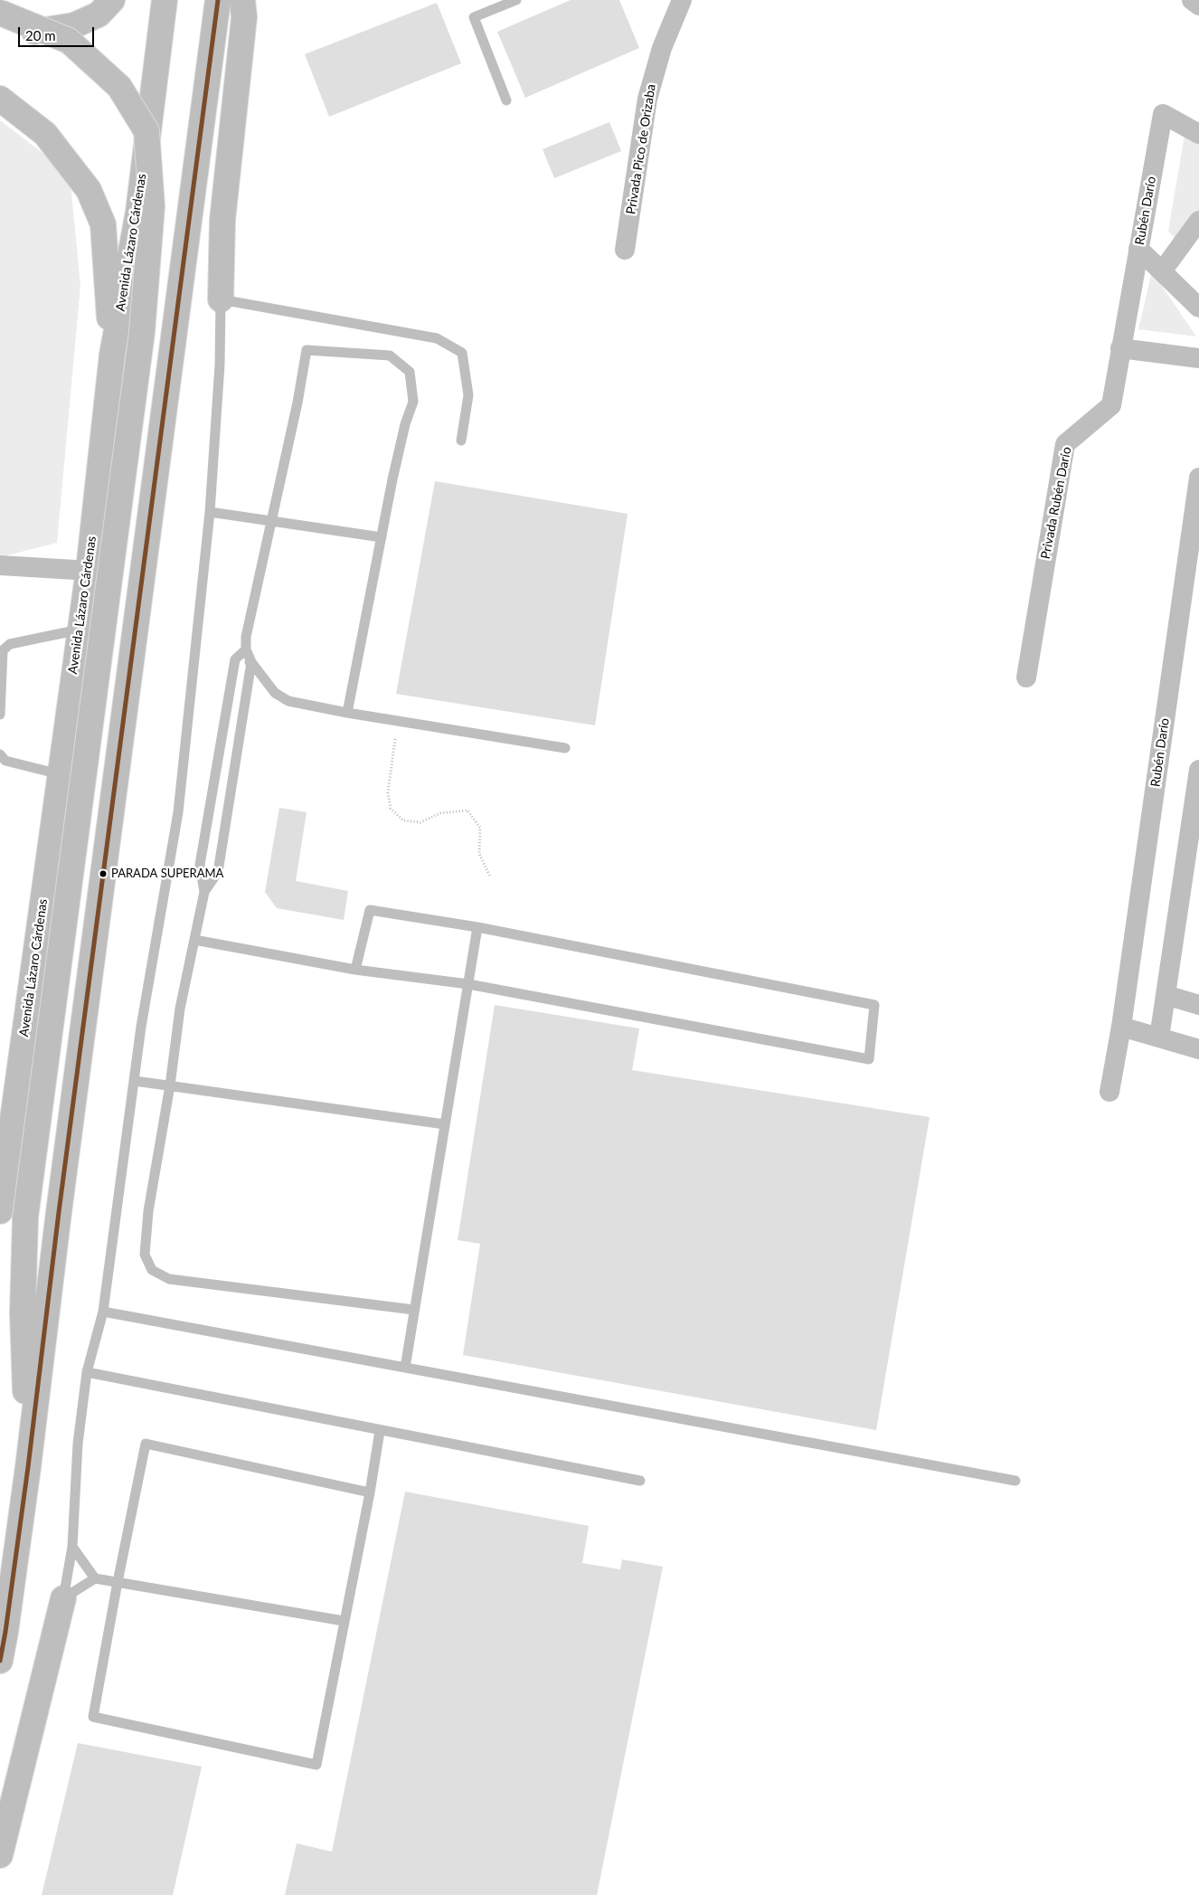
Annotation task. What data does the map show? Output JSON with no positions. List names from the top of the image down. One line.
{"streets":{"highway":["Avenida Lázaro Cárdenas"],"street":["Privada Pico de Orizaba","Rubén Darío","Privada Rubén Darío"]},"crossings":[["Rubén Darío","Privada Rubén Darío"]],"places":["PARADA SUPERAMA"],"scale_bar":"20 m"}
